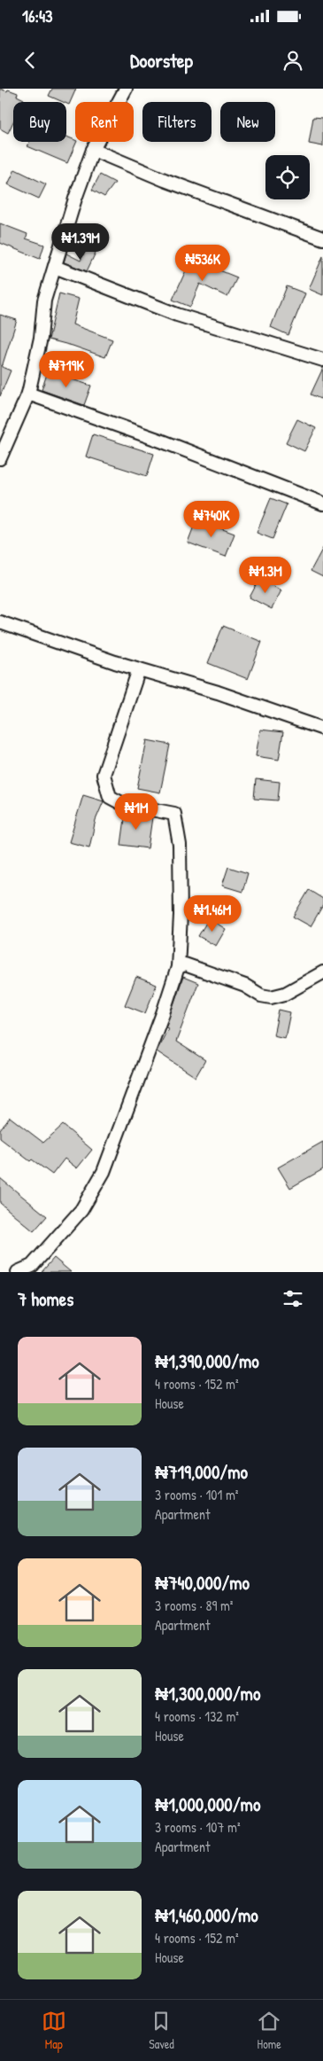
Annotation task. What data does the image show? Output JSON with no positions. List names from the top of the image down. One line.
{"page":{"status":"16:43","header":"Doorstep","chip":["Buy","Rent","Filters","New"],"price":["₦1.39M","₦536K","₦719K","₦740K","₦1.3M","₦1M","₦1.46M"],"heading":"7 homes","list":[{"name":"₦1,390,000/mo","note":"4 rooms · 152 m² · House"},{"name":"₦719,000/mo","note":"3 rooms · 101 m² · Apartment"},{"name":"₦740,000/mo","note":"3 rooms · 89 m² · Apartment"},{"name":"₦1,300,000/mo","note":"4 rooms · 132 m² · House"},{"name":"₦1,000,000/mo","note":"3 rooms · 107 m² · Apartment"},{"name":"₦1,460,000/mo","note":"4 rooms · 152 m² · House"}],"tabs":["Map","Saved","Home"]}}
